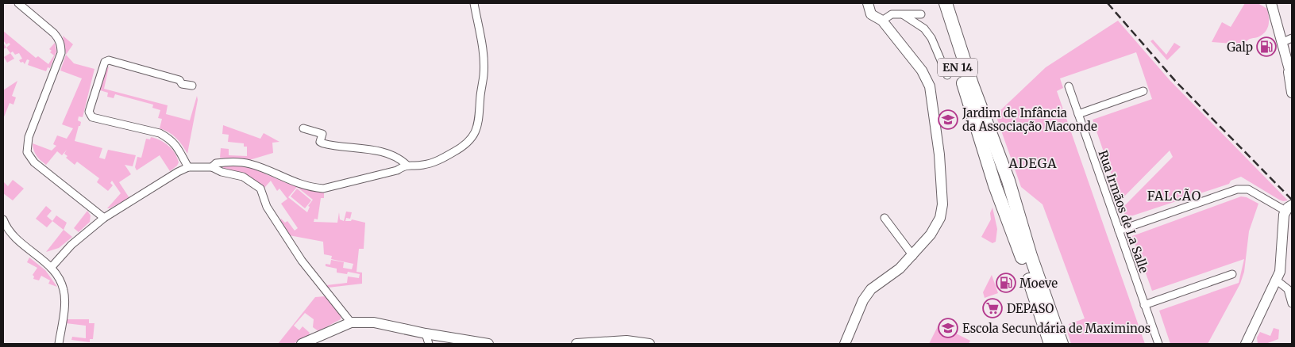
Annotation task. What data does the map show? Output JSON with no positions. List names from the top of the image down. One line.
{"streets":{"highway":["EN 14"],"street":["Rua Irmãos de La Salle"]},"districts":["ADEGA","FALCÃO"],"places":{"fuel station":["Galp","Moeve"],"school or university":["Jardim de Infância da Associação Maconde","Escola Secundária de Maximinos"],"supermarket":["DEPASO"]}}
